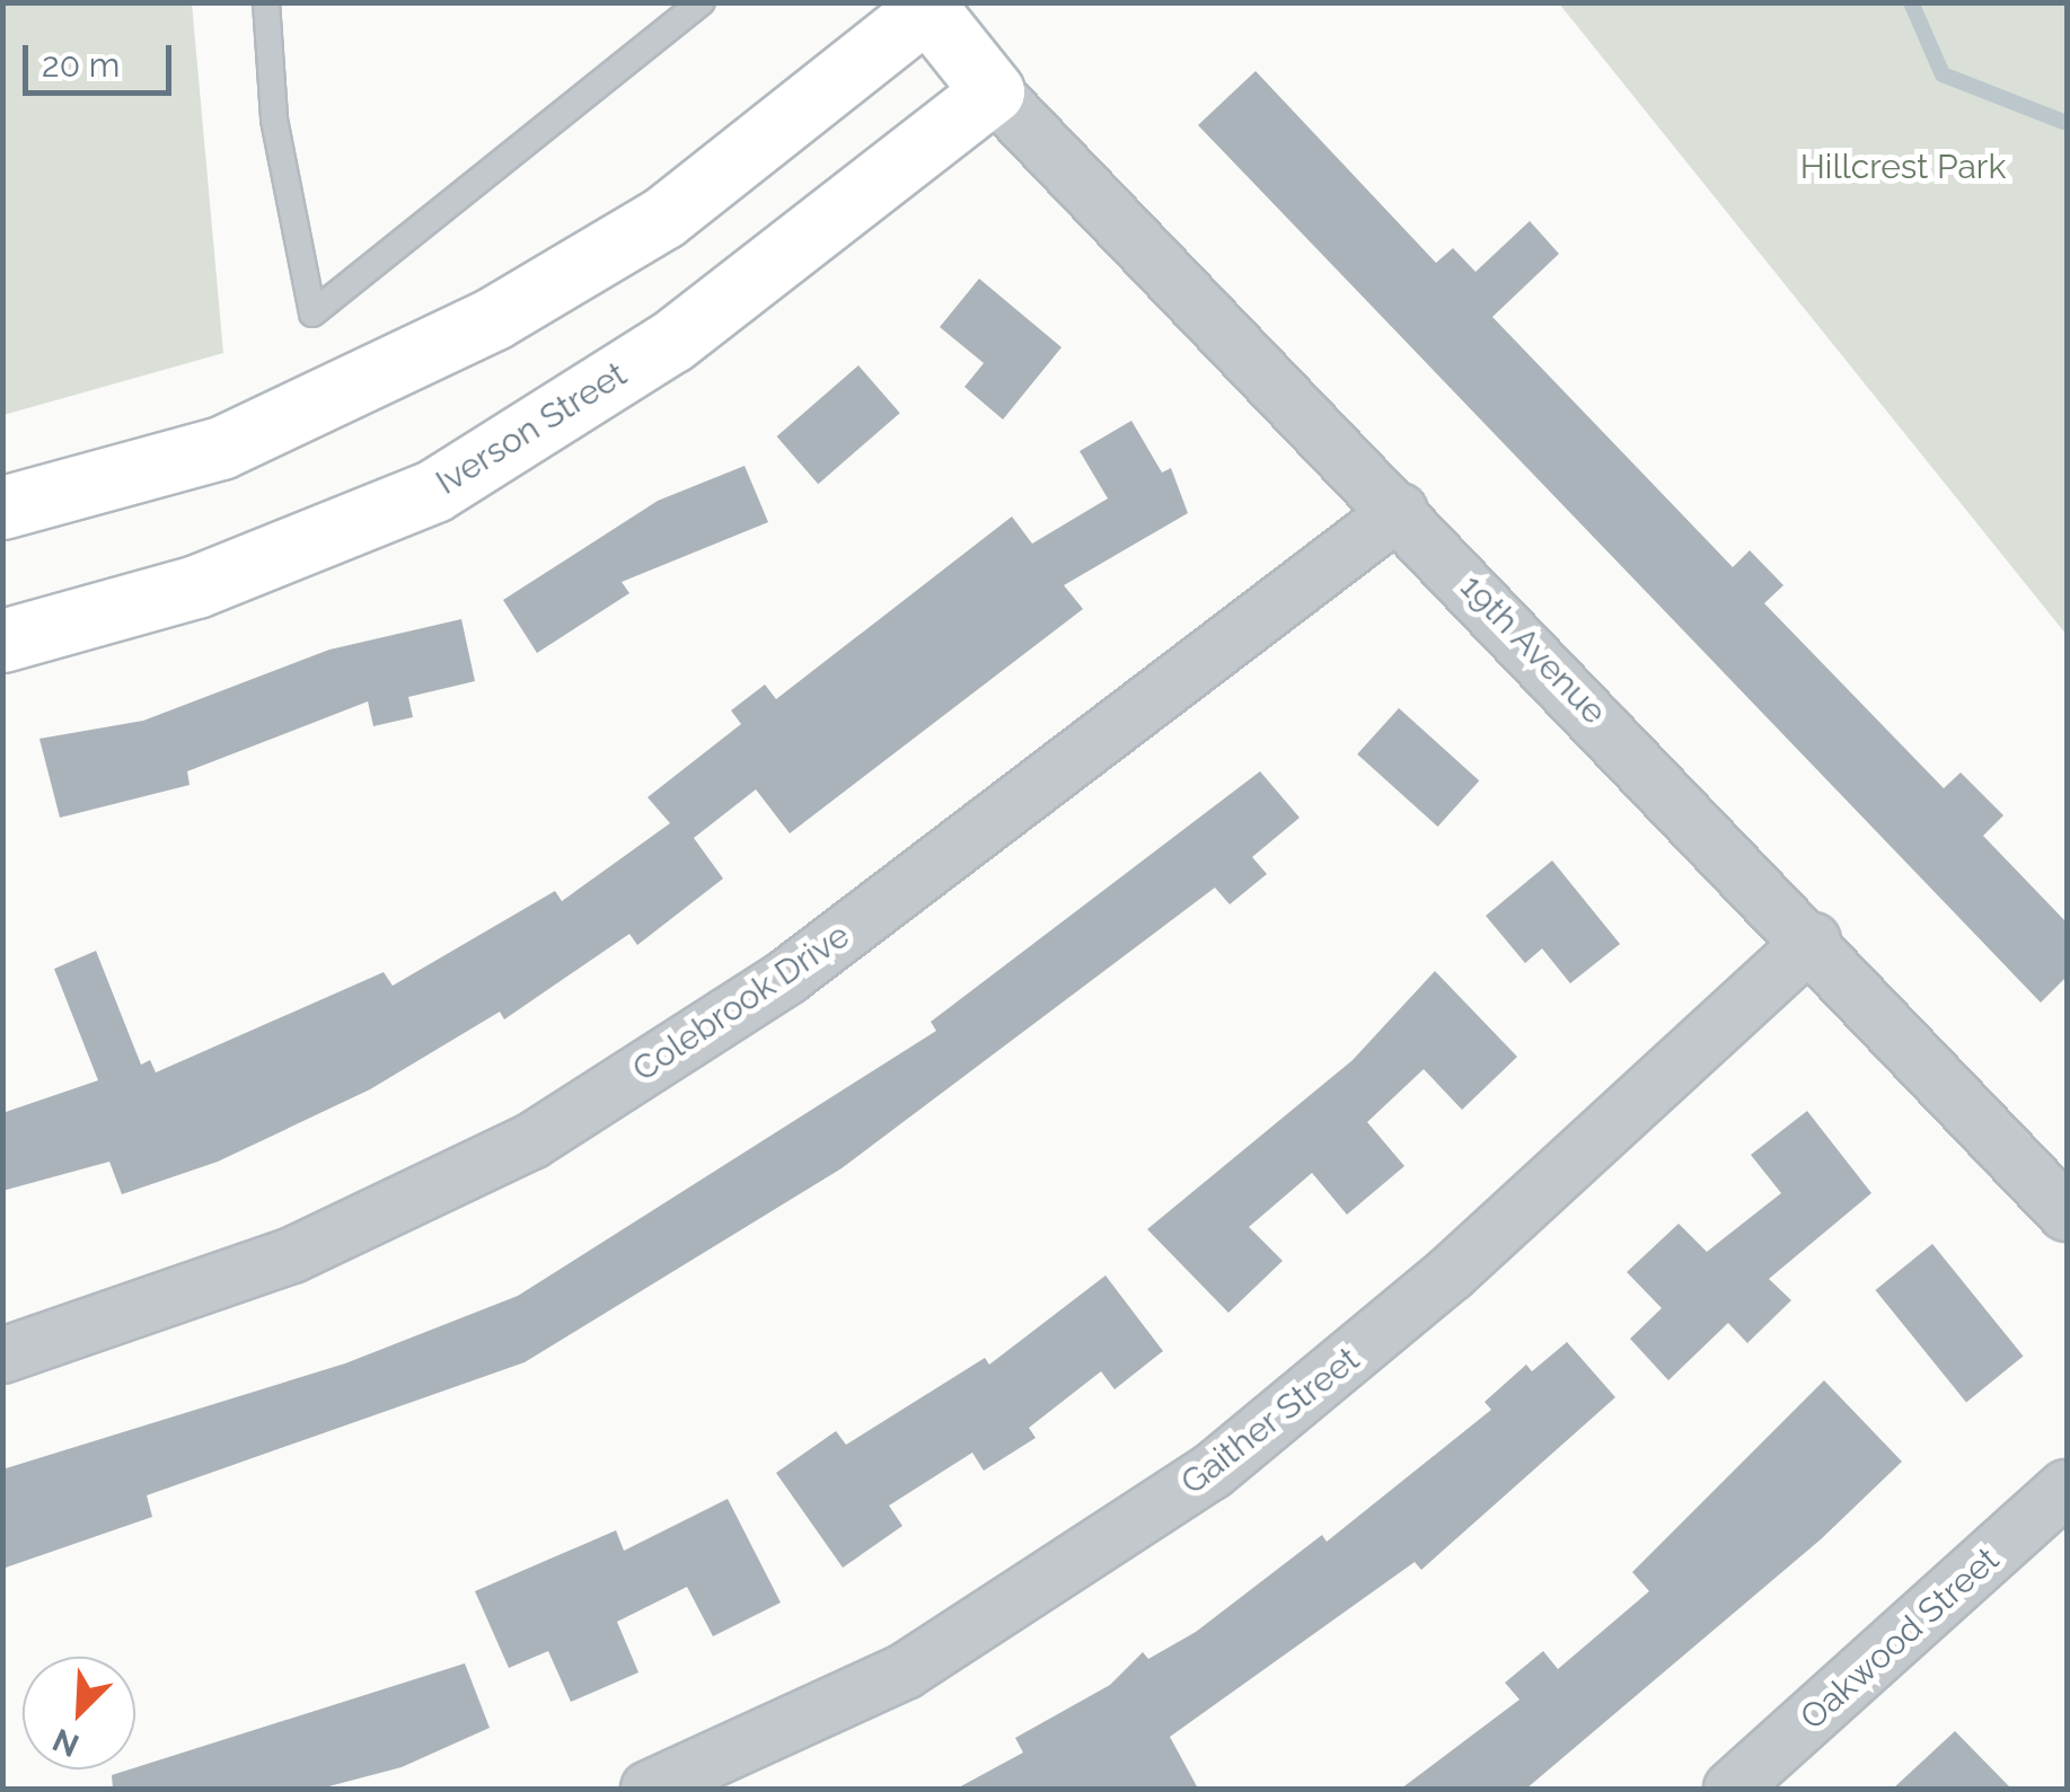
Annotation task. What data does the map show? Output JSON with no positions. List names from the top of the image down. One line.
{"streets":{"main road":["Iverson Street"],"street":["19th Avenue","Colebrook Drive","Gaither Street","Oakwood Street"]},"crossings":[["Iverson Street","19th Avenue"],["19th Avenue","Colebrook Drive"],["19th Avenue","Gaither Street"]],"parks":["Hillcrest Park"],"scale_bar":"20 m","north":"bottom left"}
